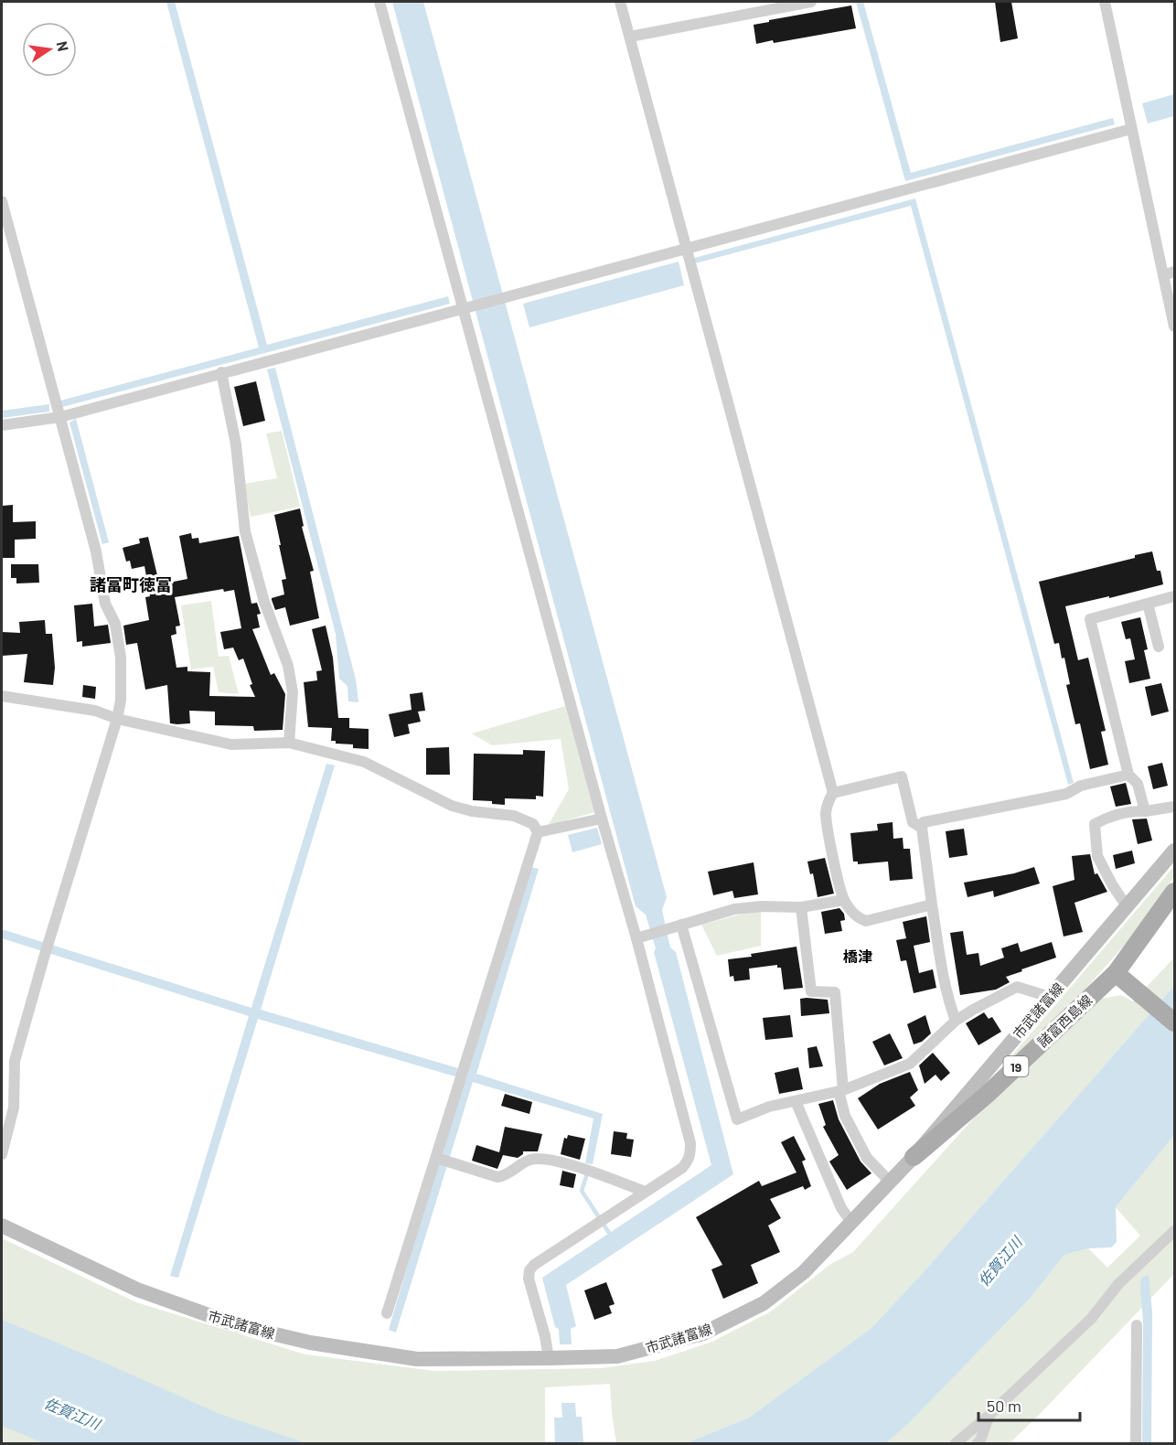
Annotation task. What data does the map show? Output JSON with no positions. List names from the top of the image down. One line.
{"streets":{"main road":["市武諸富線","諸富西島線","19"]},"crossings":[["市武諸富線","諸富西島線"]],"districts":["諸富町徳富","橋津"],"water":["佐賀江川"],"scale_bar":"50 m","north":"right"}
